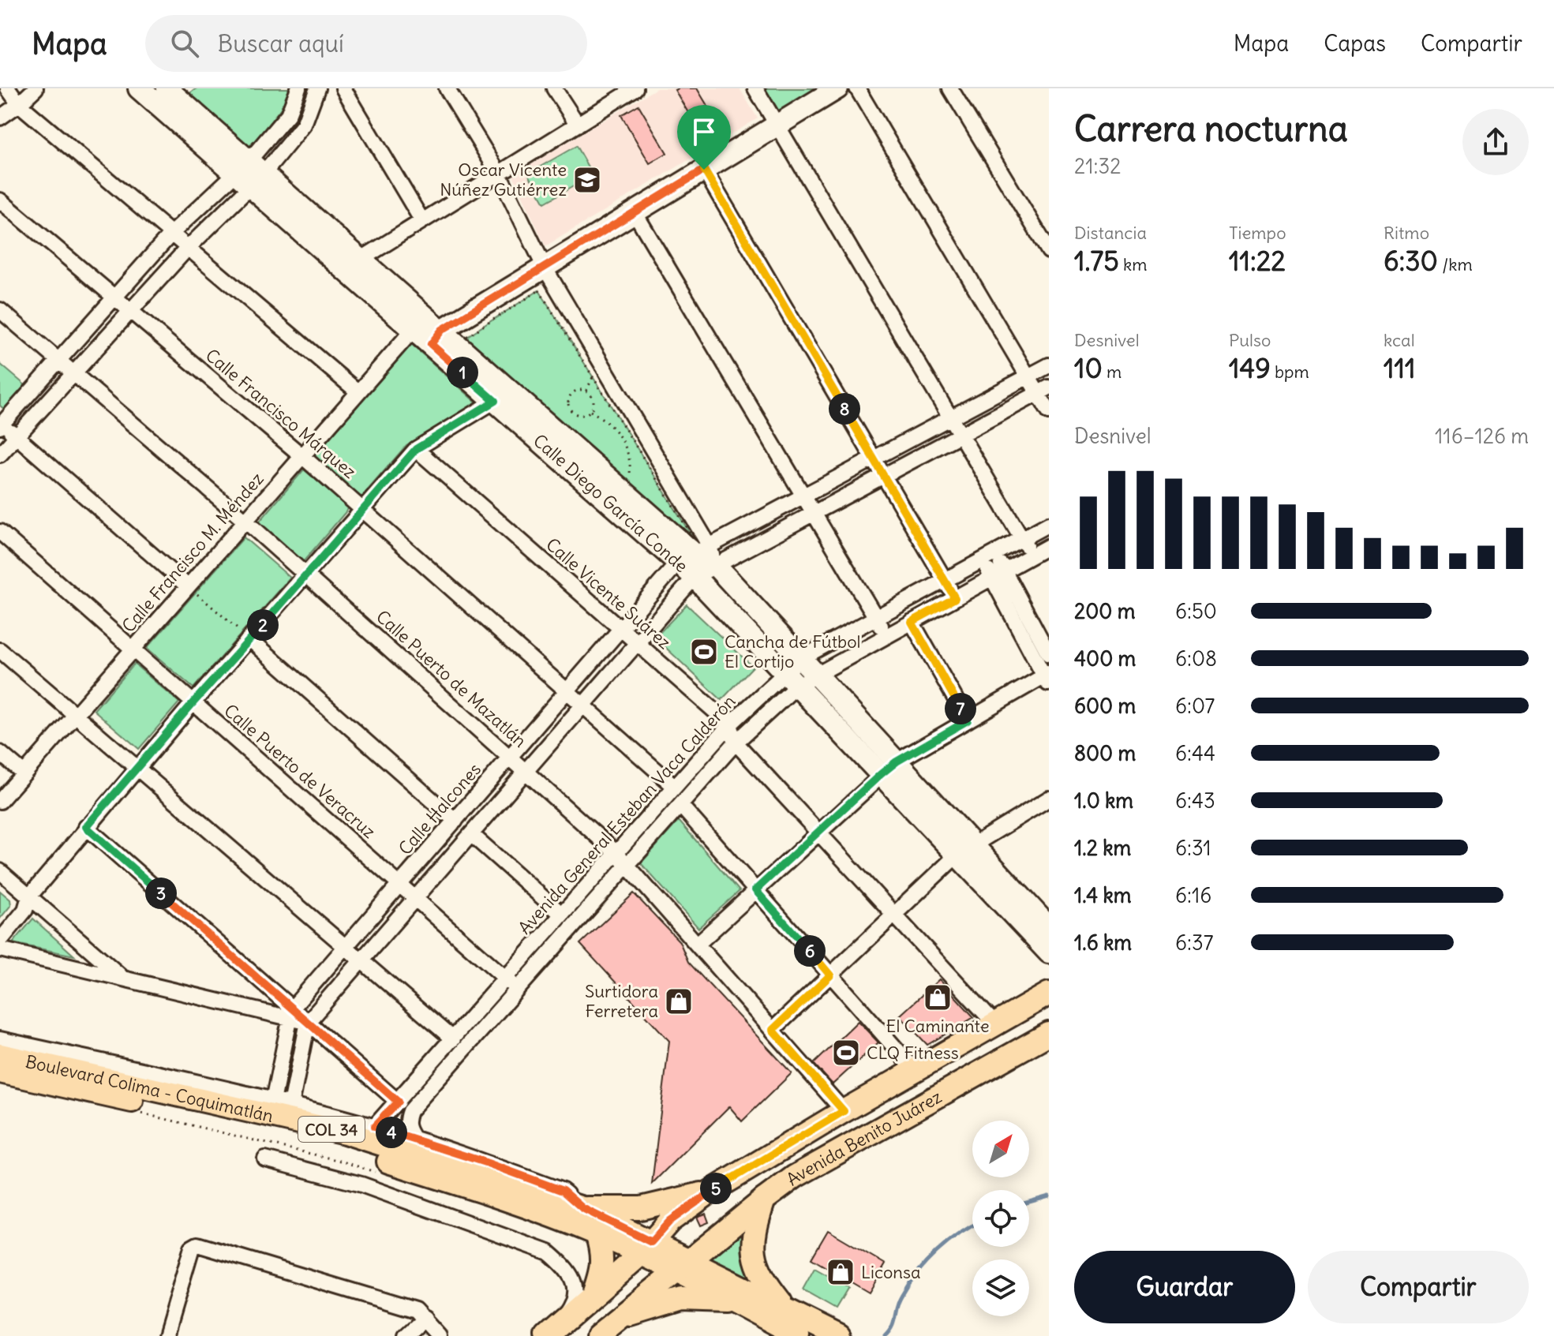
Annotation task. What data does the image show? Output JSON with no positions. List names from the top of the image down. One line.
{"streets":{"main road":["Boulevard Colima - Coquimatlán","COL 34","Avenida Benito Juárez"],"street":["Calle Francisco Márquez","Calle Diego García Conde","Calle Francisco M. Méndez","Calle Vicente Suárez","Calle Puerto de Mazatlán","Calle Puerto de Veracruz","Calle Halcones","Avenida General Esteban Vaca Calderón"]},"crossings":[["Calle Francisco Márquez","Calle Francisco M. Méndez"],["Calle Francisco Márquez","Calle Halcones"],["Calle Francisco Márquez","Avenida General Esteban Vaca Calderón"],["Calle Diego García Conde","Calle Francisco M. Méndez"],["Calle Diego García Conde","Calle Halcones"],["Calle Diego García Conde","Avenida General Esteban Vaca Calderón"],["Calle Francisco M. Méndez","Calle Puerto de Mazatlán"],["Calle Francisco M. Méndez","Calle Puerto de Veracruz"],["Calle Vicente Suárez","Calle Halcones"],["Calle Vicente Suárez","Avenida General Esteban Vaca Calderón"],["Calle Puerto de Mazatlán","Calle Halcones"],["Calle Puerto de Mazatlán","Avenida General Esteban Vaca Calderón"],["Calle Puerto de Mazatlán","Avenida Benito Juárez"],["Calle Puerto de Veracruz","Calle Halcones"],["Calle Puerto de Veracruz","Avenida General Esteban Vaca Calderón"],["Boulevard Colima - Coquimatlán","Avenida Benito Juárez"]],"places":{"school or university":["Oscar Vicente Núñez Gutiérrez"],"sports":["Cancha de Fútbol El Cortijo","CLQ Fitness"],"shop":["El Caminante","Surtidora Ferretera","Liconsa"]},"north":"top right","page":{"header":"Mapa","search":"Buscar aquí","nav":["Mapa","Capas","Compartir"],"heading":["Carrera nocturna","21:32"],"stats":[["Distancia","1.75 km"],["Tiempo","11:22"],["Ritmo","6:30 /km"],["Desnivel","10 m"],["Pulso","149 bpm"],["kcal","111"]],"pins":["1","8","2","7","3","6","4","5"],"chart":["Desnivel","116–126 m"],"list":[{"name":"200 m","note":"6:50"},{"name":"400 m","note":"6:08"},{"name":"600 m","note":"6:07"},{"name":"800 m","note":"6:44"},{"name":"1.0 km","note":"6:43"},{"name":"1.2 km","note":"6:31"},{"name":"1.4 km","note":"6:16"},{"name":"1.6 km","note":"6:37"}],"buttons":["Guardar","Compartir"]}}
